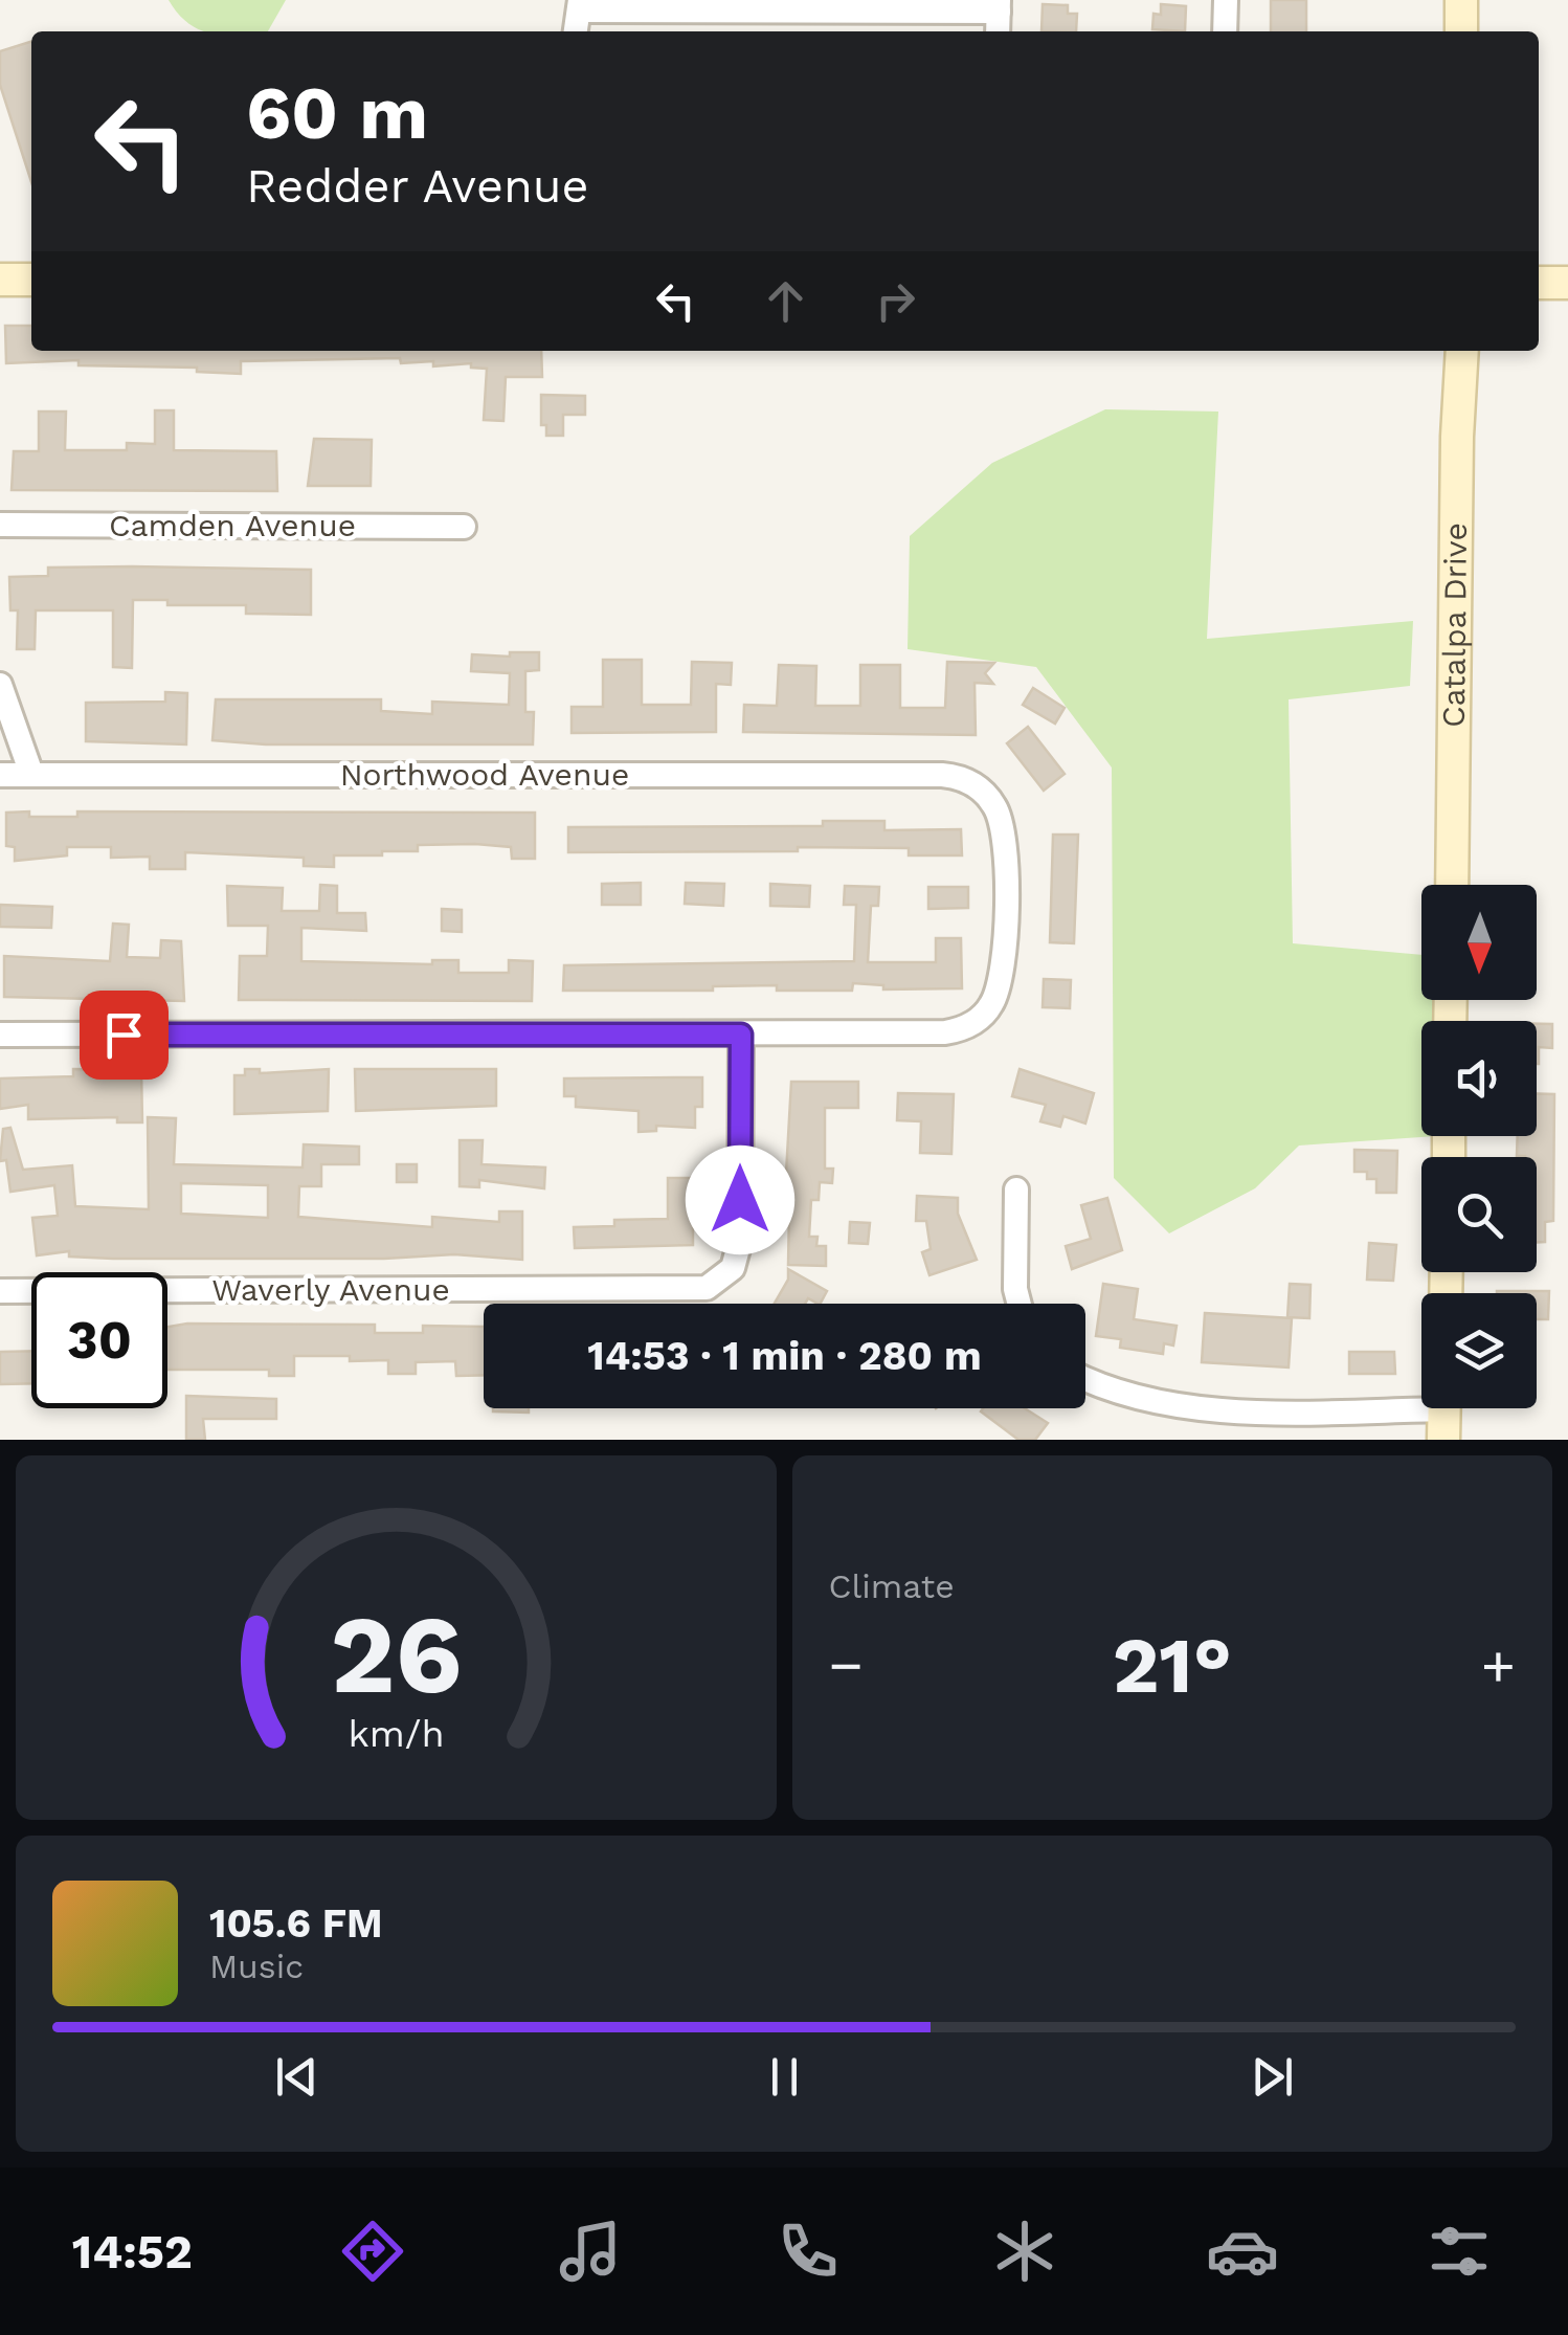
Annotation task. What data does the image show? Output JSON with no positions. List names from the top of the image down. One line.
{"streets":{"street":["Camden Avenue","Catalpa Drive","Northwood Avenue","Waverly Avenue"]},"crossings":[["Northwood Avenue","Waverly Avenue"]],"north":"bottom","page":{"turn":["60 m","Redder Avenue"],"limit":"30","trip":"14:53 · 1 min · 280 m","tile":"Climate","heat":["−","21°","+"],"song":["105.6 FM","Music"],"tabs":"14:52","gauge":["26","km/h"]}}
